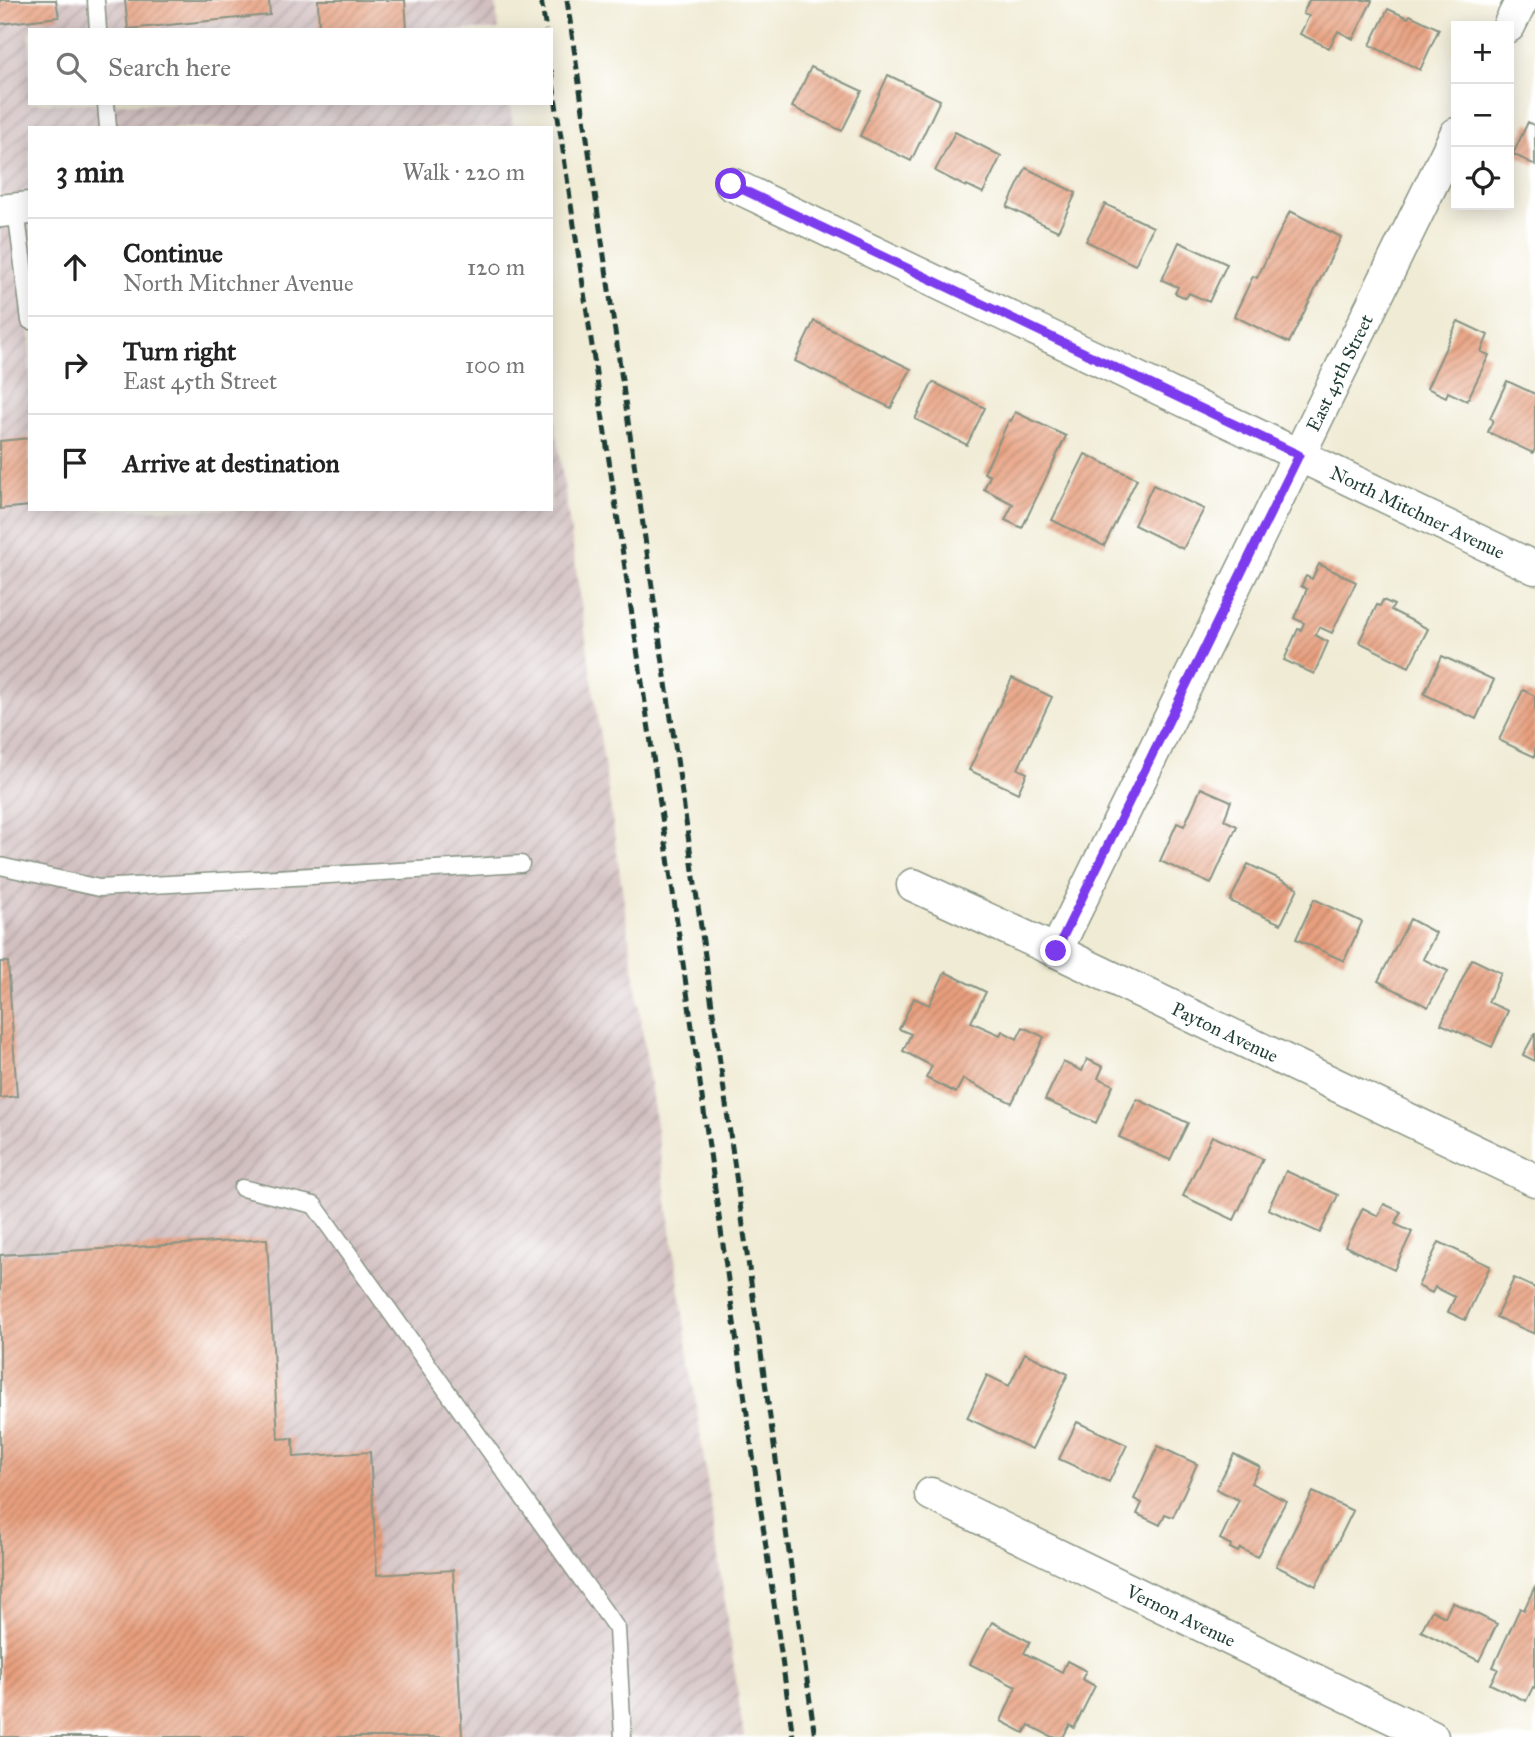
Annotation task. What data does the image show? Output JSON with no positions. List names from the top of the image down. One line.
{"streets":{"street":["East 45th Street","North Mitchner Avenue","Payton Avenue","Vernon Avenue"]},"crossings":[["East 45th Street","North Mitchner Avenue"],["East 45th Street","Payton Avenue"]],"page":{"map_buttons":["+","−"],"search":"Search here","heading":["3 min","Walk · 220 m"],"list":[["Continue","North Mitchner Avenue","120 m"],["Turn right","East 45th Street","100 m"],"Arrive at destination"]}}
